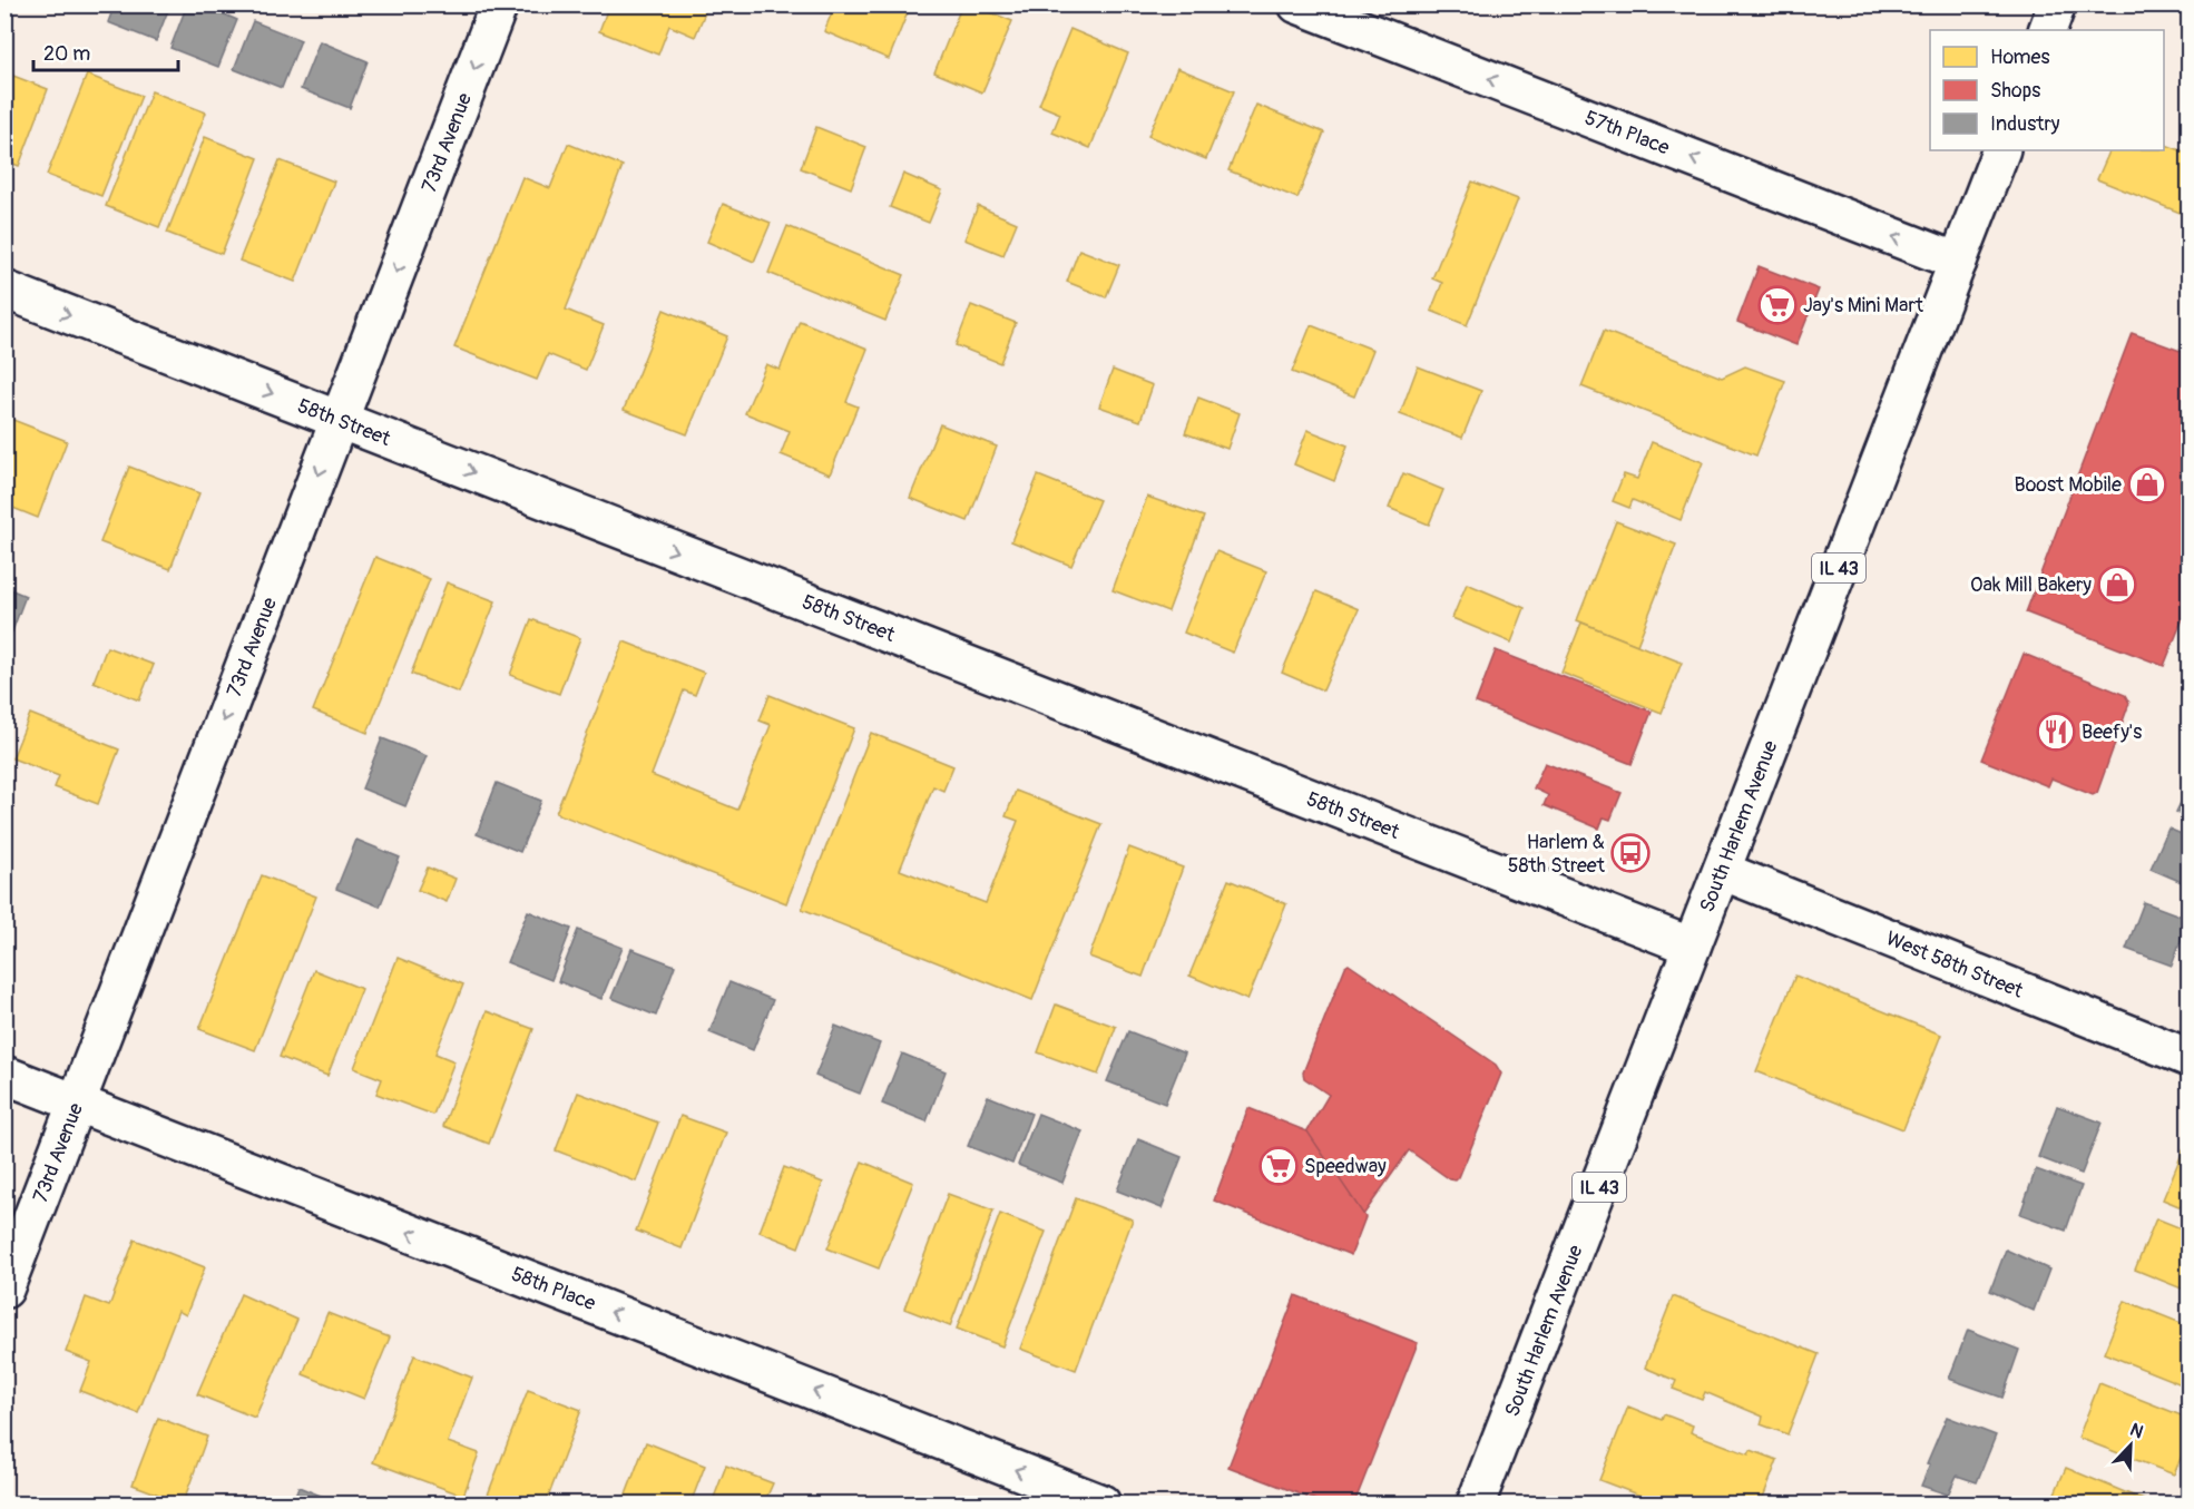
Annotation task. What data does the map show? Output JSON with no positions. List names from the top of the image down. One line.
{"streets":{"street":["57th Place","73rd Avenue","58th Street","IL 43","South Harlem Avenue","West 58th Street","58th Place"]},"crossings":[["57th Place","South Harlem Avenue"],["73rd Avenue","58th Street"],["73rd Avenue","58th Place"],["58th Street","South Harlem Avenue"],["South Harlem Avenue","West 58th Street"]],"one_way":["57th Place","73rd Avenue","58th Street","58th Place"],"places":{"supermarket":["Jay's Mini Mart","Speedway"],"shop":["Boost Mobile","Oak Mill Bakery"],"restaurant":["Beefy's"],"bus stop":["Harlem & 58th Street"]},"legend":["Homes","Shops","Industry"],"scale_bar":"20 m","north":"top right"}
